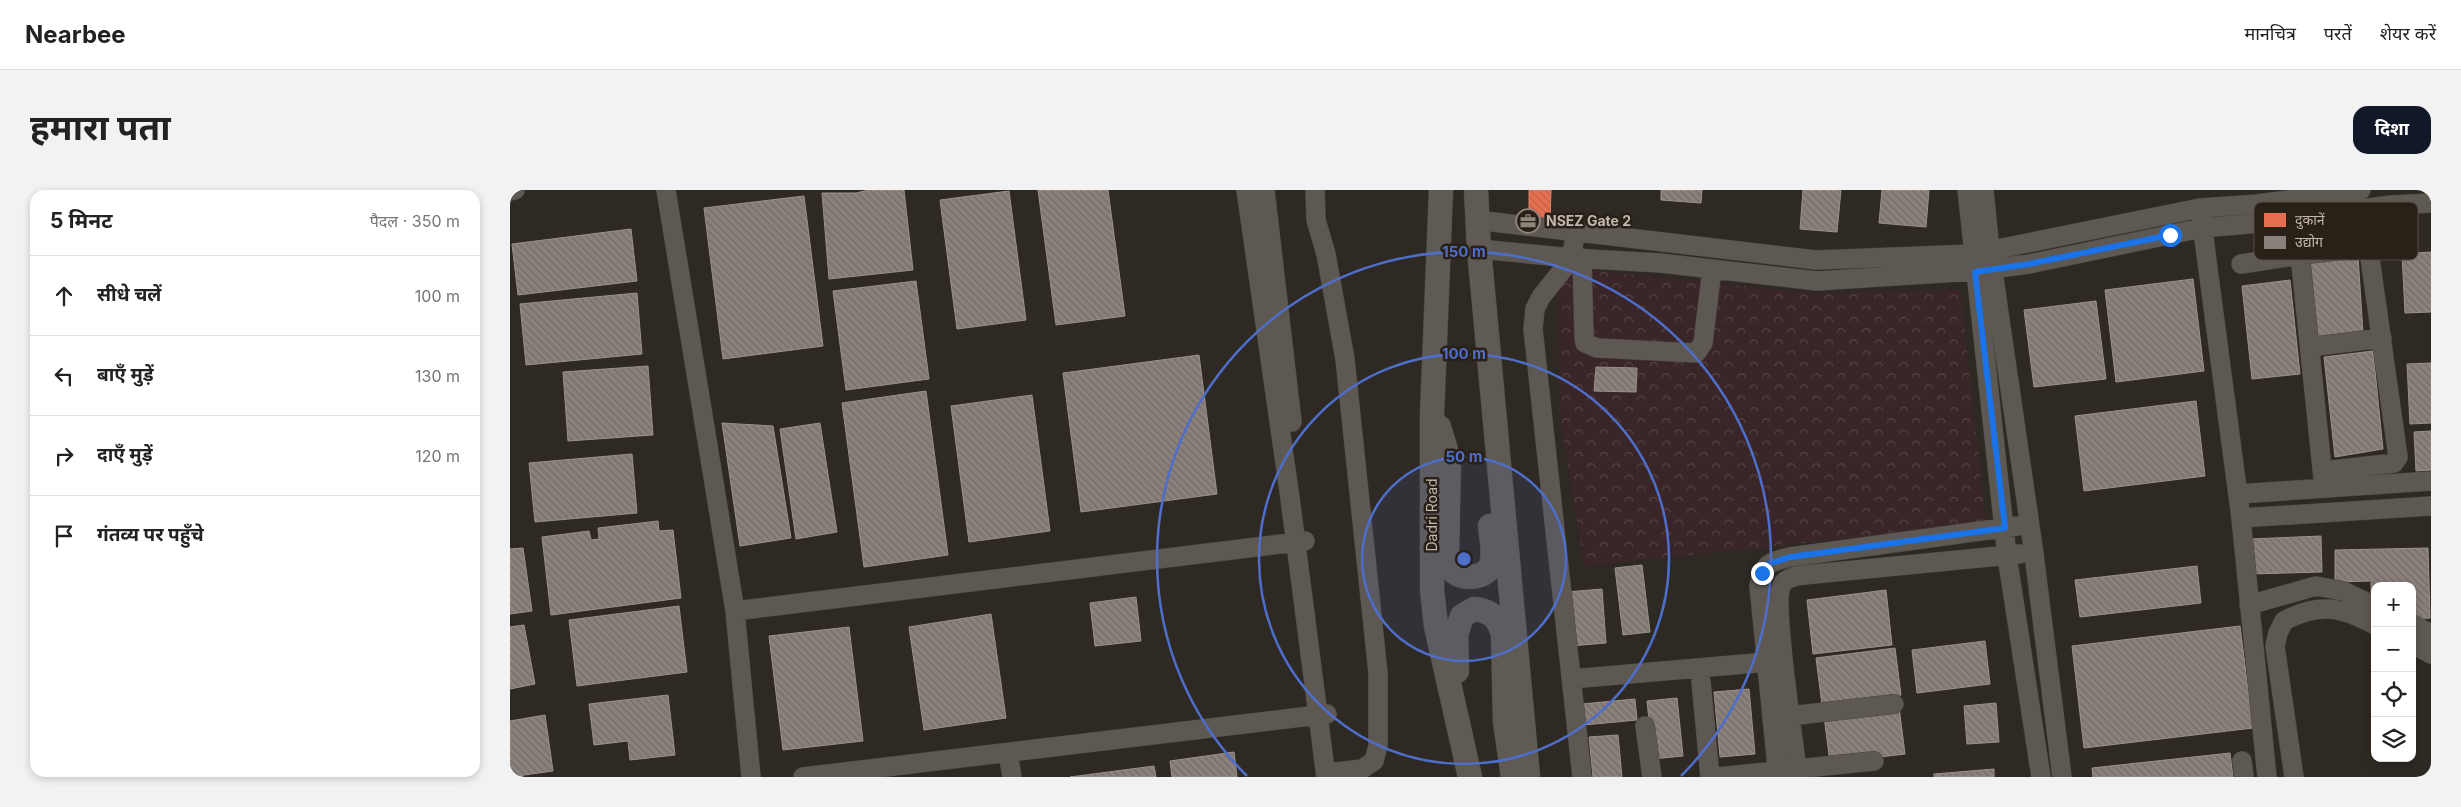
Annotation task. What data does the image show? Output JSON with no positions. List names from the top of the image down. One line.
{"streets":{"main road":["Dadri Road"]},"places":{"office":["NSEZ Gate 2"]},"legend":["दुकानें","उद्योग"],"page":{"header":"Nearbee","nav":["मानचित्र","परतें","शेयर करें"],"title":"हमारा पता","buttons":"दिशा","heading":["5 मिनट","पैदल · 350 m"],"list":[["सीधे चलें","100 m"],["बाएँ मुड़ें","130 m"],["दाएँ मुड़ें","120 m"],"गंतव्य पर पहुँचे"],"map_buttons":["+","−"]},"rings":["150 m","100 m","50 m"]}
